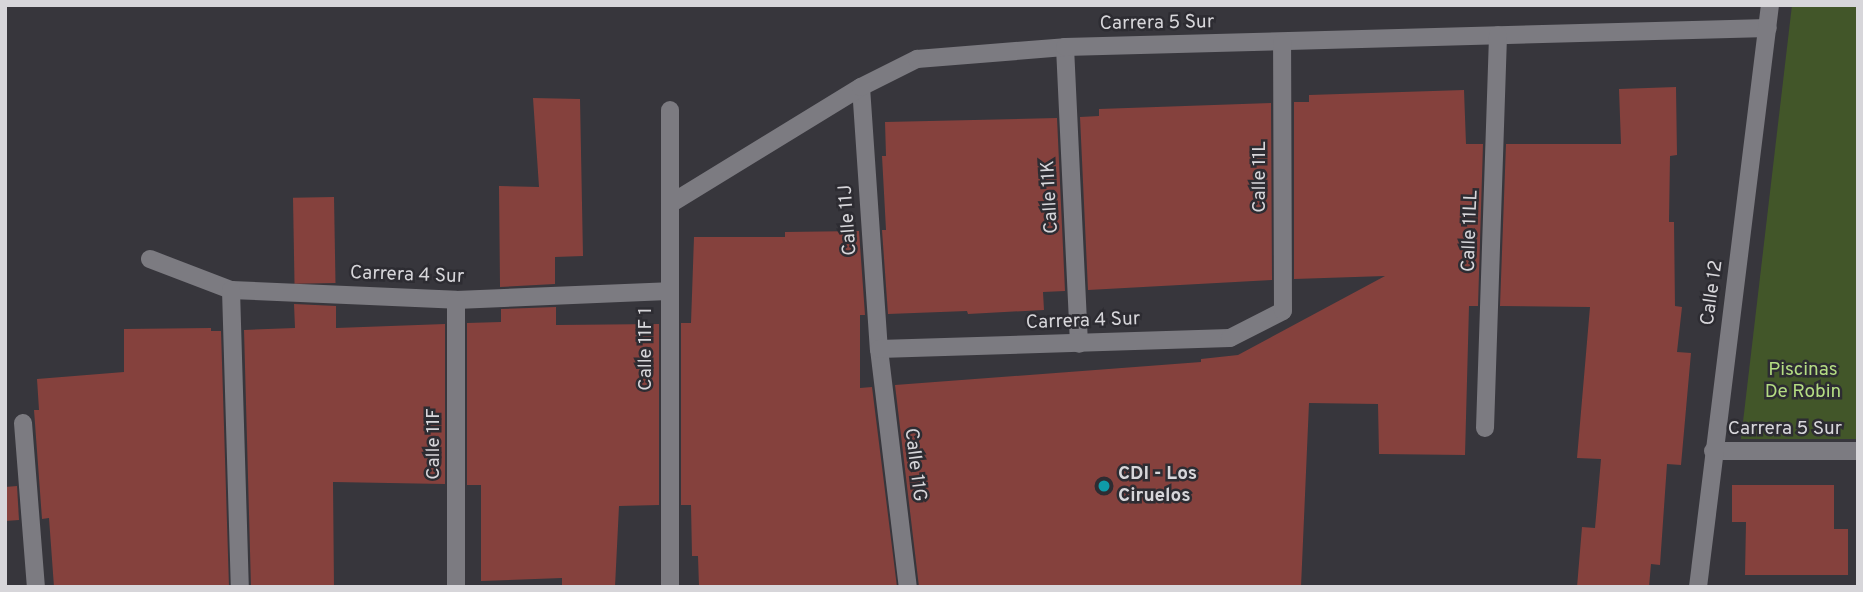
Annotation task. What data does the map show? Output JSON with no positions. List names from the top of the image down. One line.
{"streets":{"street":["Carrera 5 Sur","Calle 11L","Calle 11K","Calle 11J","Calle 11LL","Carrera 4 Sur","Calle 12","Calle 11F 1","Calle 11F","Calle 11G"]},"crossings":[["Carrera 5 Sur","Calle 11L"],["Carrera 5 Sur","Calle 11K"],["Carrera 5 Sur","Calle 11J"],["Carrera 5 Sur","Calle 11LL"],["Carrera 5 Sur","Calle 12"],["Carrera 5 Sur","Calle 11F 1"],["Calle 11L","Carrera 4 Sur"],["Calle 11K","Carrera 4 Sur"],["Calle 11J","Carrera 4 Sur"],["Calle 11J","Calle 11G"],["Carrera 4 Sur","Calle 11F 1"],["Carrera 4 Sur","Calle 11F"],["Carrera 4 Sur","Calle 11G"]],"parks":["Piscinas De Robin"],"places":["CDI - Los Ciruelos"]}
